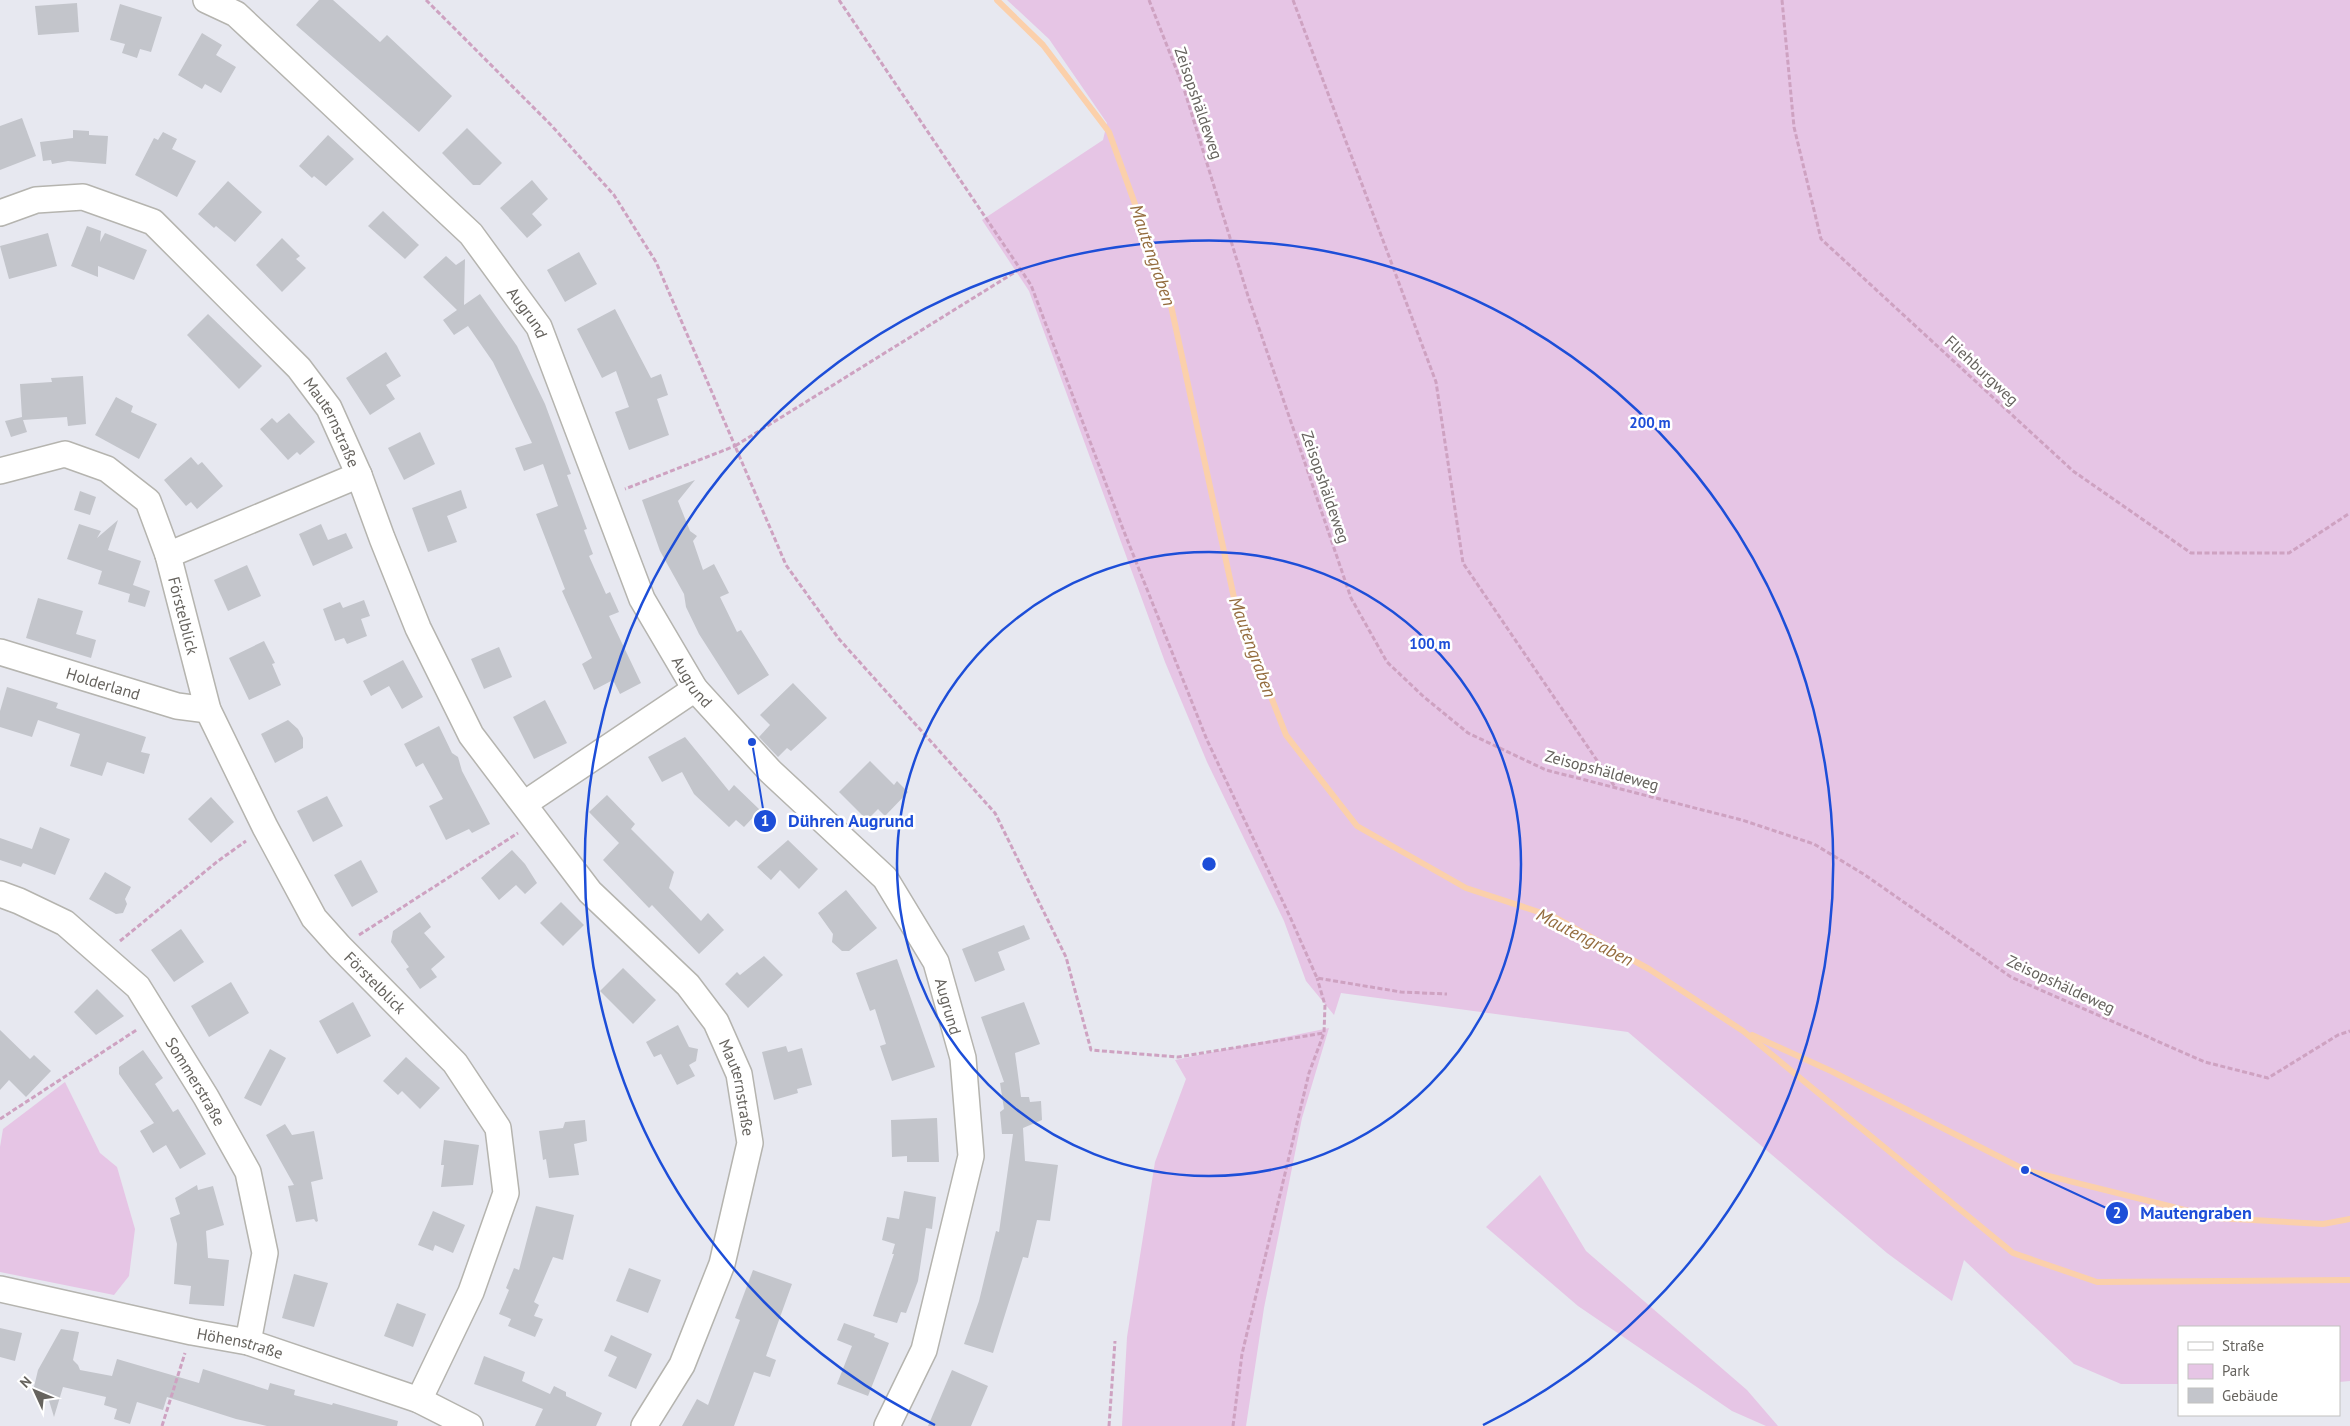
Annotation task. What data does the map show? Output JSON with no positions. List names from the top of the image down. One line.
{"streets":{"street":["Augrund","Mauternstraße","Förstelblick","Holderland","Sommerstraße","Höhenstraße"],"path":["Zeisopshäldeweg","Fliehburgweg"]},"crossings":[["Mauternstraße","Förstelblick"],["Förstelblick","Holderland"],["Förstelblick","Höhenstraße"],["Sommerstraße","Höhenstraße"]],"water":["Mautengraben"],"places":["Dühren Augrund","Mautengraben"],"legend":["Straße","Park","Gebäude"],"north":"top left","rings":["200 m","100 m"]}
